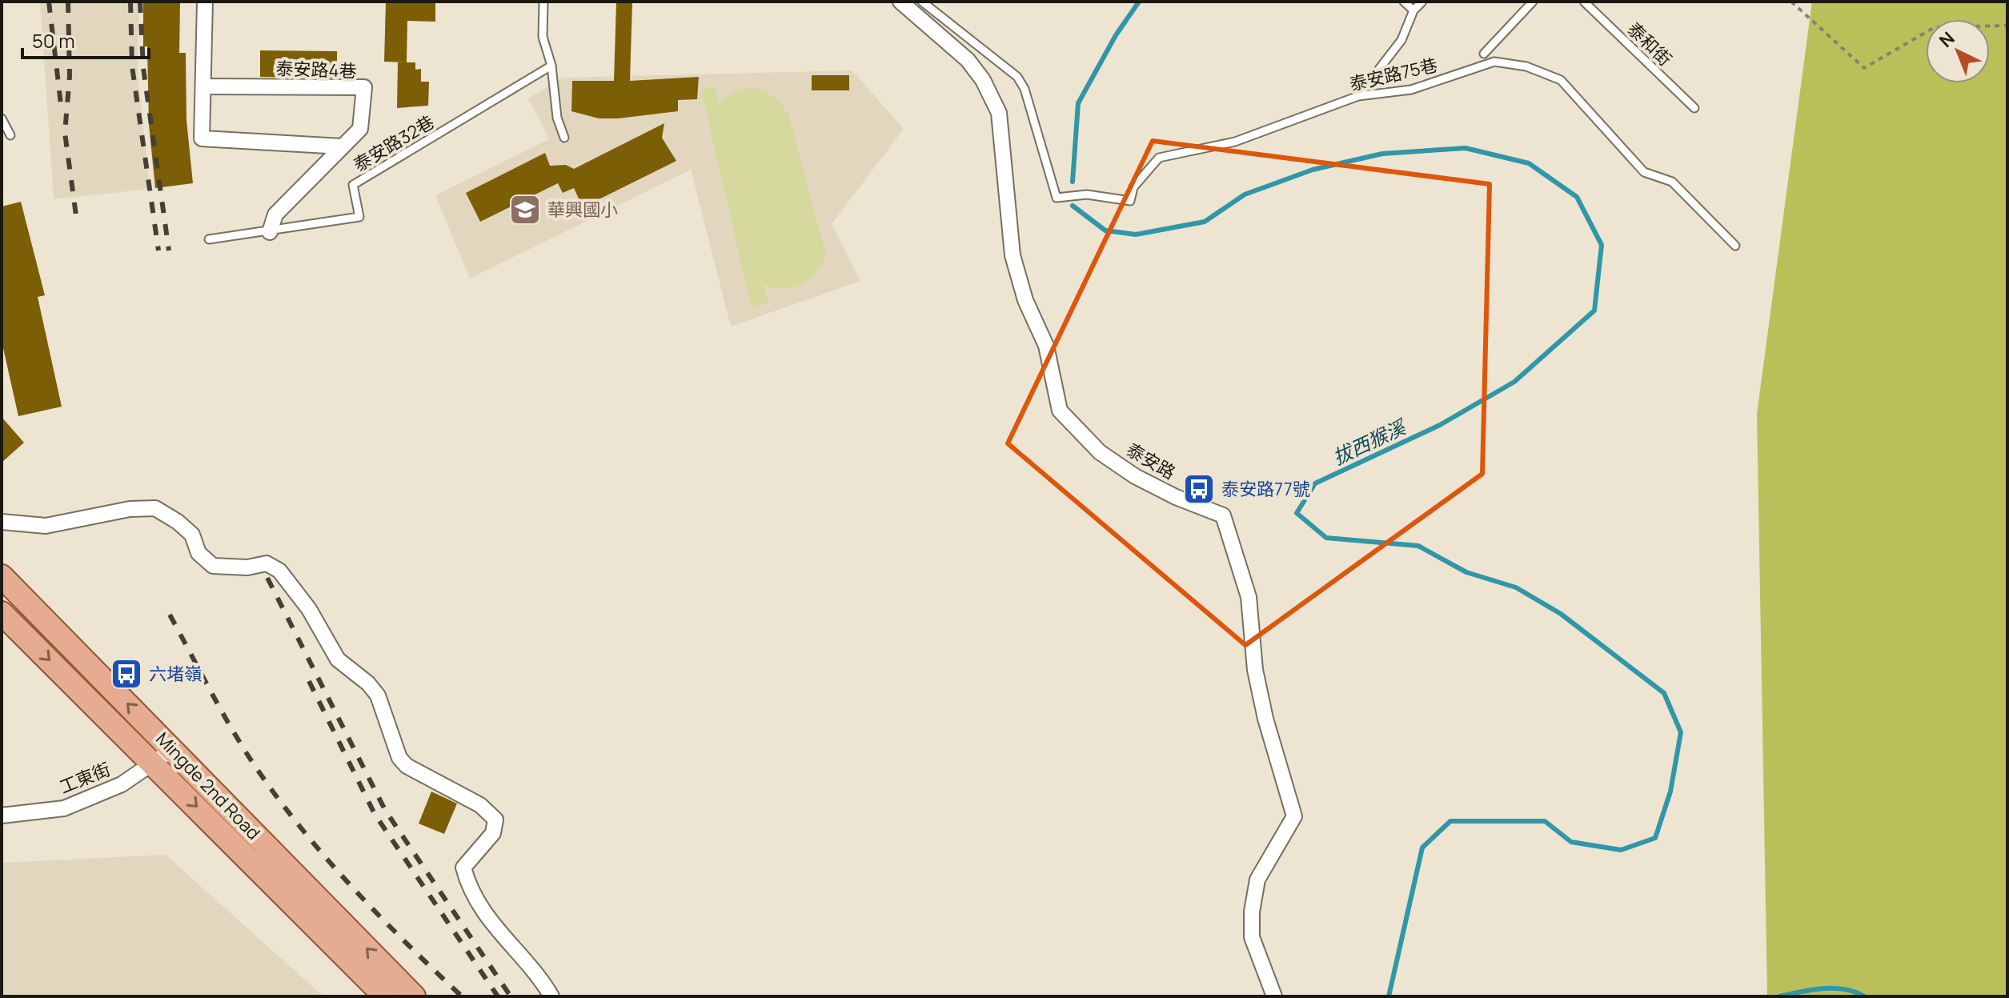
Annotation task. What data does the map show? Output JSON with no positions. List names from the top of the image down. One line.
{"streets":{"main road":["Mingde 2nd Road"],"street":["泰安路4巷","泰安路","工東街"],"lane":["泰和街","泰安路75巷","泰安路32巷"]},"crossings":[["泰安路4巷","泰安路32巷"],["工東街","Mingde 2nd Road"]],"water":["拔西猴溪"],"places":{"school or university":["華興國小"],"bus stop":["泰安路77號","六堵嶺"]},"scale_bar":"50 m","north":"top left"}
